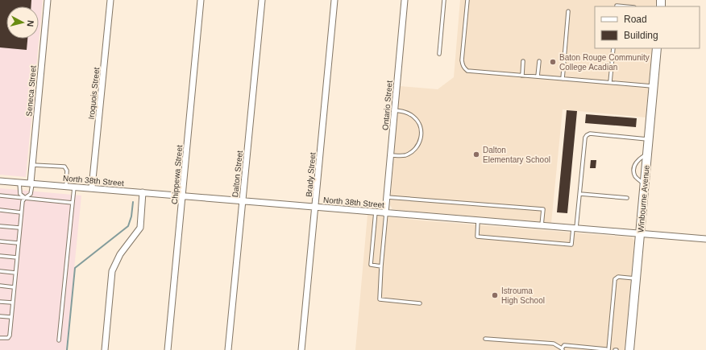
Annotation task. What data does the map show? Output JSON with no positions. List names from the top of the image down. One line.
{"streets":{"street":["Seneca Street","Iroquois Street","Ontario Street","Dalton Street","Chippewa Street","Brady Street","North 38th Street","Winbourne Avenue"]},"crossings":[["Seneca Street","North 38th Street"],["Iroquois Street","North 38th Street"],["Ontario Street","North 38th Street"],["Dalton Street","North 38th Street"],["Chippewa Street","North 38th Street"],["Brady Street","North 38th Street"],["North 38th Street","Winbourne Avenue"]],"places":["Baton Rouge Community College Acadian","Dalton Elementary School","Istrouma High School"],"legend":["Road","Building"],"north":"right"}
